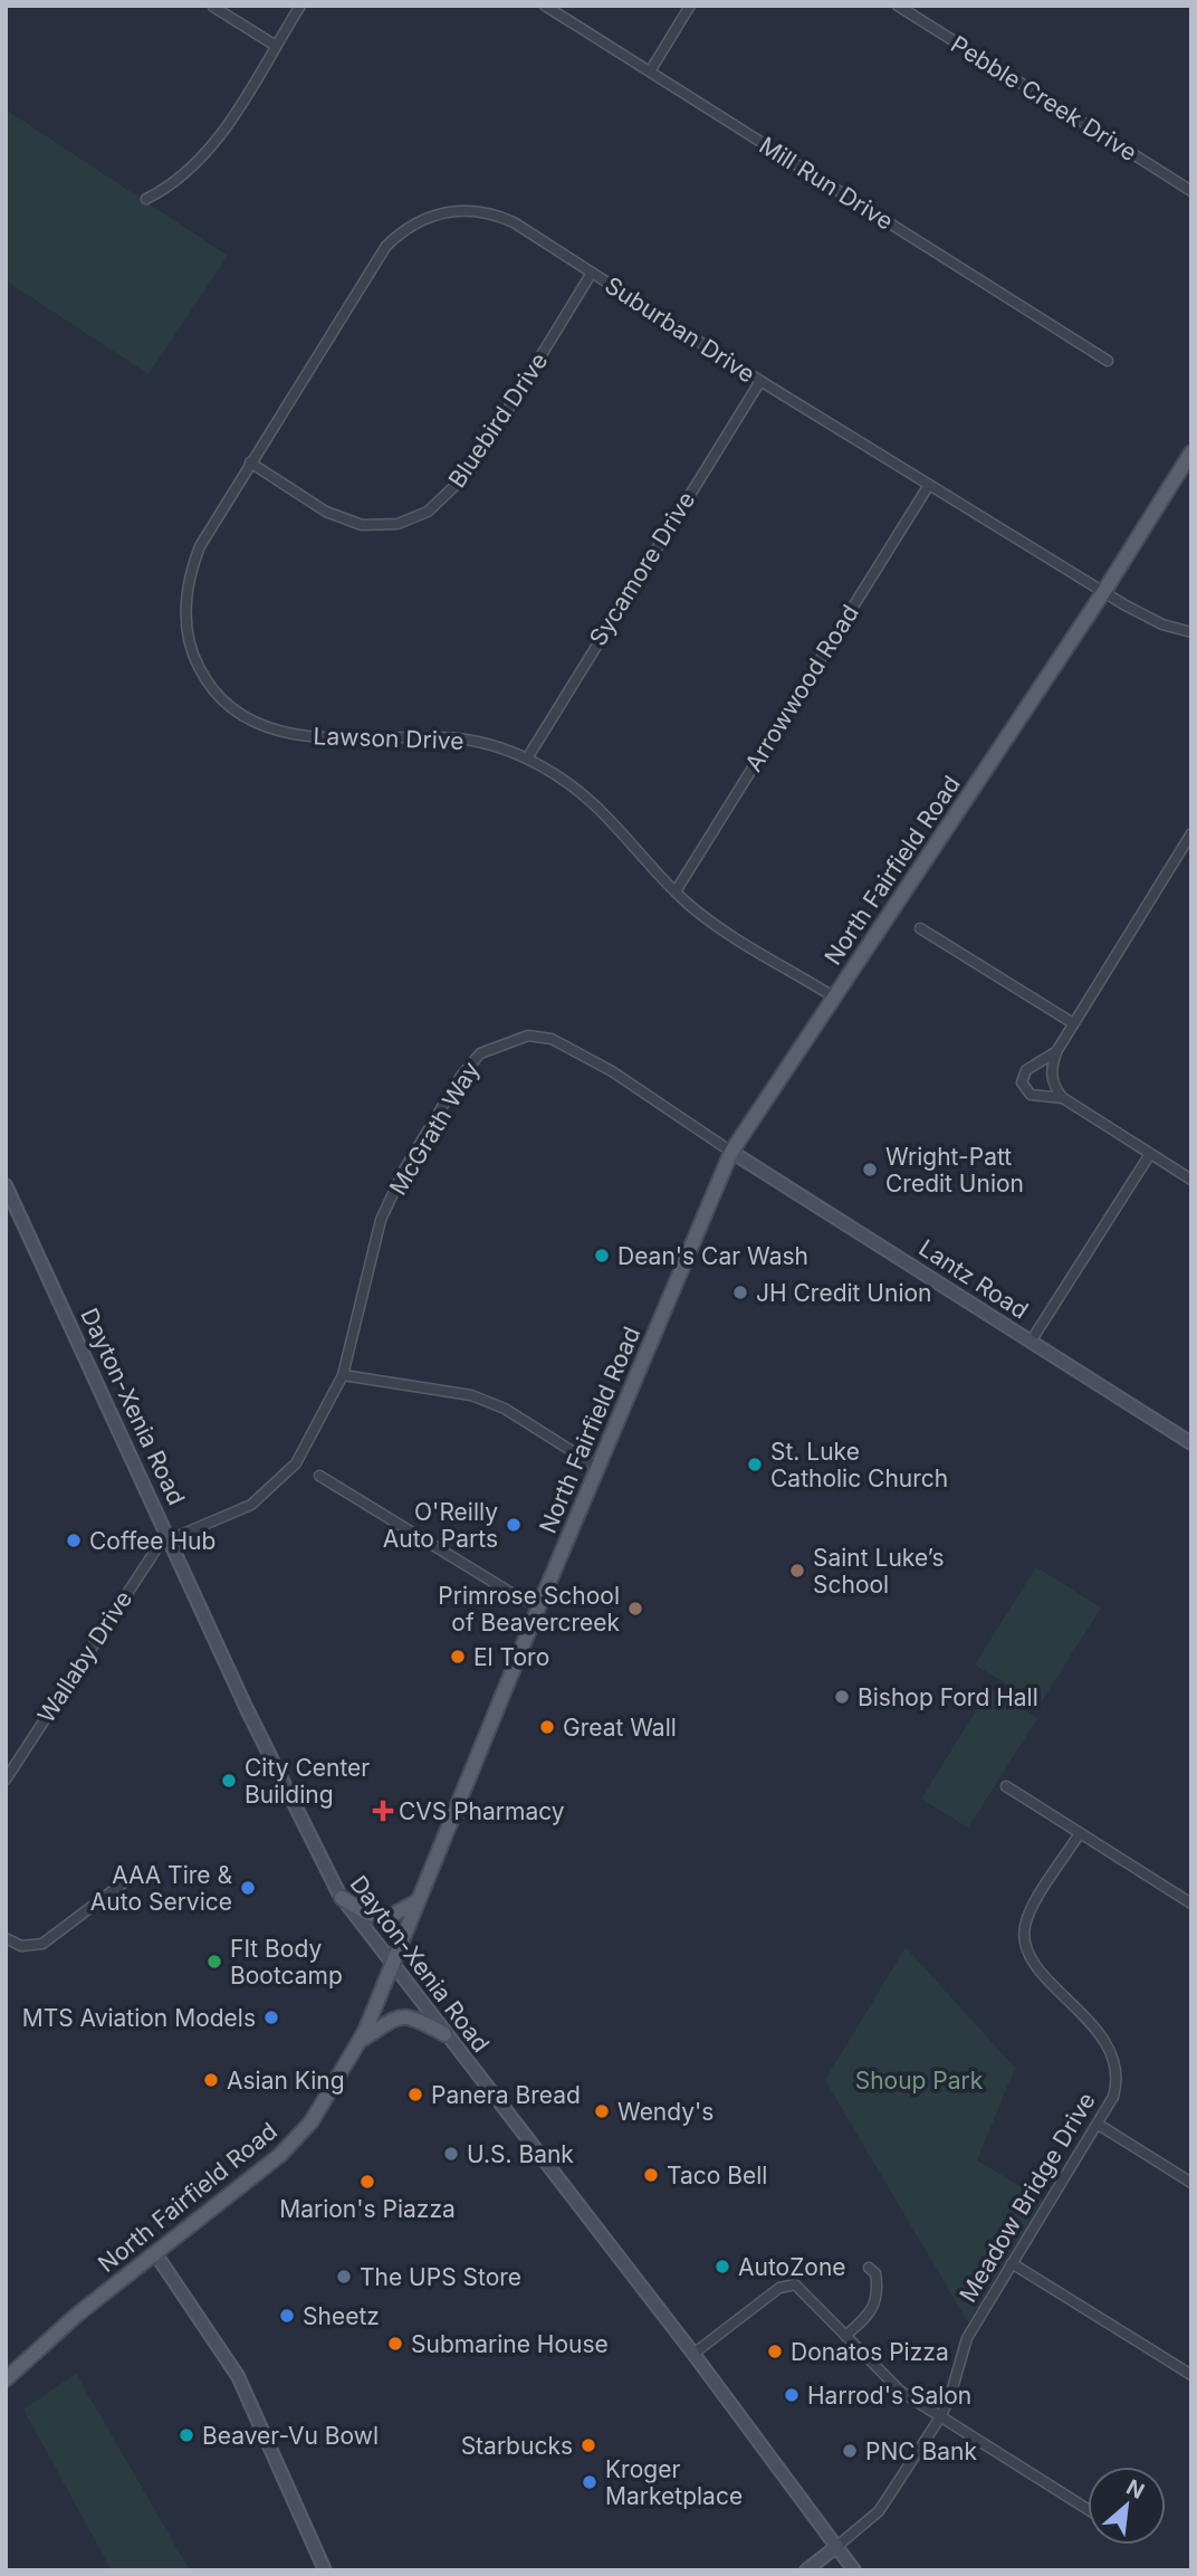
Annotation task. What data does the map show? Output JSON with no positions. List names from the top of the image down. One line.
{"streets":{"main road":["North Fairfield Road","Lantz Road","Dayton-Xenia Road","Meadow Bridge Drive"],"street":["Pebble Creek Drive","Mill Run Drive","Suburban Drive","Bluebird Drive","Sycamore Drive","Arrowwood Road","Lawson Drive","McGrath Way","Wallaby Drive"]},"crossings":[["Suburban Drive","Bluebird Drive"],["Suburban Drive","Sycamore Drive"],["Suburban Drive","Arrowwood Road"],["Suburban Drive","Lawson Drive"],["Suburban Drive","North Fairfield Road"],["Bluebird Drive","Lawson Drive"],["Sycamore Drive","Lawson Drive"],["Arrowwood Road","Lawson Drive"],["Lawson Drive","North Fairfield Road"],["North Fairfield Road","McGrath Way"],["North Fairfield Road","Lantz Road"],["North Fairfield Road","Dayton-Xenia Road"],["McGrath Way","Lantz Road"],["McGrath Way","Dayton-Xenia Road"],["McGrath Way","Wallaby Drive"],["Dayton-Xenia Road","Wallaby Drive"],["Dayton-Xenia Road","Meadow Bridge Drive"]],"parks":["Shoup Park"],"places":{"other":["Wright-Patt Credit Union","Dean's Car Wash","JH Credit Union","St. Luke Catholic Church","O'Reilly Auto Parts","Coffee Hub","Saint Luke’s School","Primrose School of Beavercreek","El Toro","Bishop Ford Hall","Great Wall","City Center Building","AAA Tire & Auto Service","FIt Body Bootcamp","MTS Aviation Models","Asian King","Panera Bread","Wendy's","U.S. Bank","Taco Bell","Marion's Piazza","AutoZone","The UPS Store","Sheetz","Submarine House","Donatos Pizza","Harrod's Salon","Beaver-Vu Bowl","Starbucks","PNC Bank","Kroger Marketplace"],"health":["CVS Pharmacy"]},"north":"top right"}
